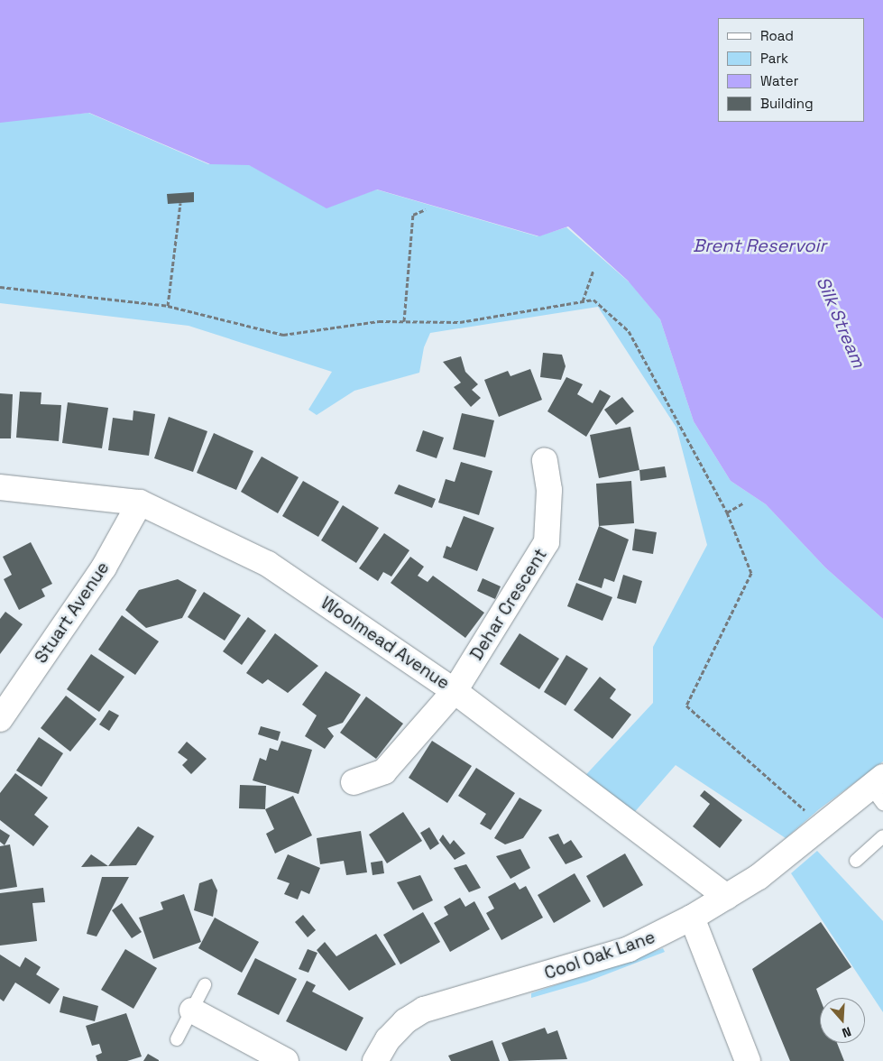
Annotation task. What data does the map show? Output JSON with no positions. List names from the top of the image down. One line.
{"streets":{"street":["Dehar Crescent","Stuart Avenue","Woolmead Avenue","Cool Oak Lane"]},"crossings":[["Dehar Crescent","Woolmead Avenue"],["Stuart Avenue","Woolmead Avenue"],["Woolmead Avenue","Cool Oak Lane"]],"water":["Brent Reservoir","Silk Stream"],"legend":["Road","Park","Water","Building"],"north":"bottom"}
